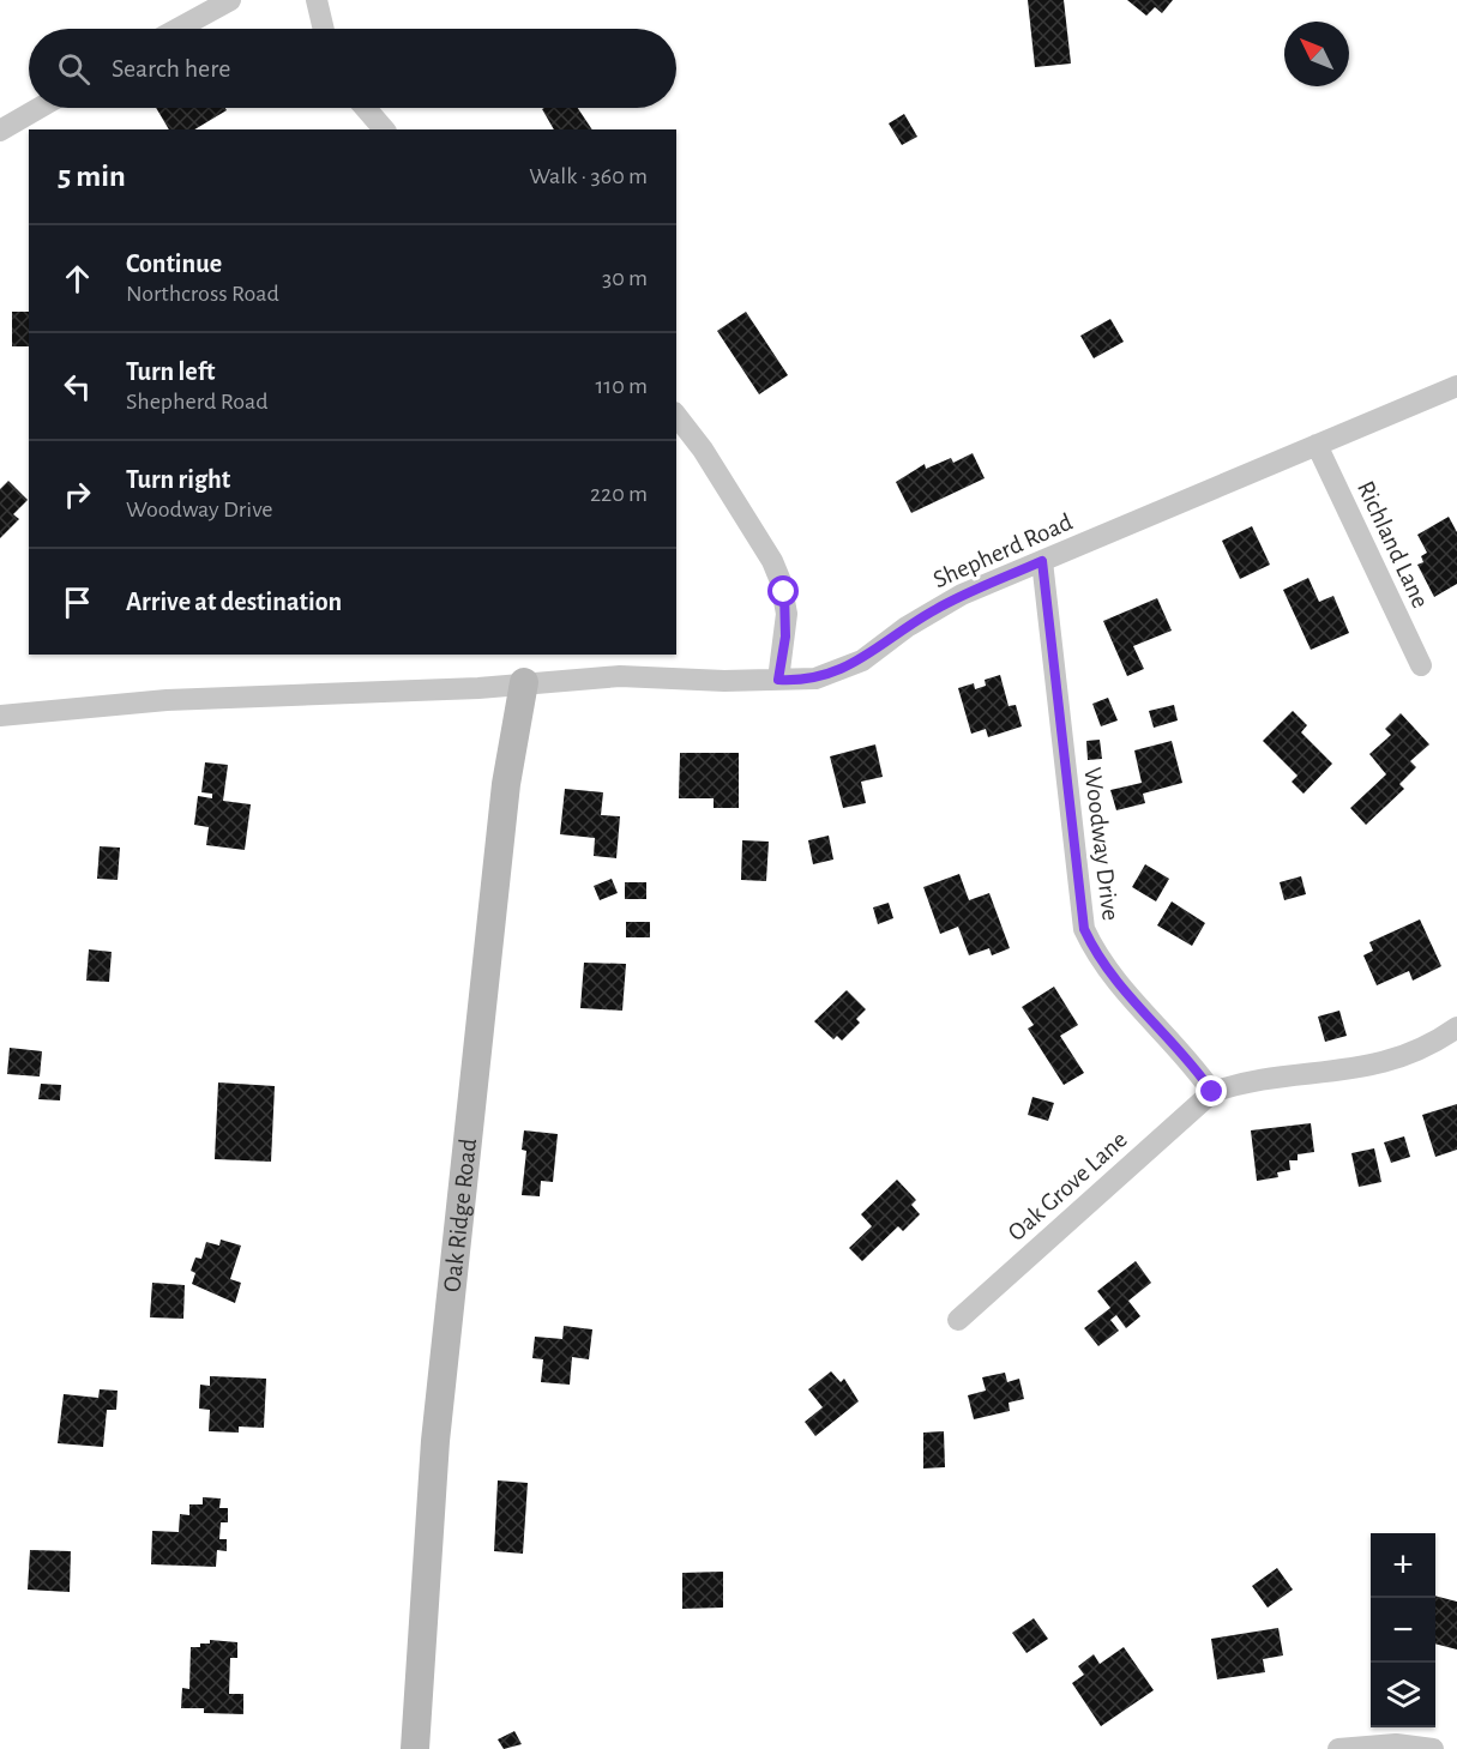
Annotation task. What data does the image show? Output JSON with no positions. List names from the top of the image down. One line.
{"streets":{"street":["Richland Lane","Shepherd Road","Woodway Drive","Oak Grove Lane","Oak Ridge Road"]},"crossings":[["Richland Lane","Shepherd Road"],["Shepherd Road","Woodway Drive"],["Shepherd Road","Oak Ridge Road"],["Woodway Drive","Oak Grove Lane"]],"north":"top left","page":{"search":"Search here","heading":["5 min","Walk · 360 m"],"list":[["Continue","Northcross Road","30 m"],["Turn left","Shepherd Road","110 m"],["Turn right","Woodway Drive","220 m"],"Arrive at destination"],"map_buttons":["+","−"]}}
